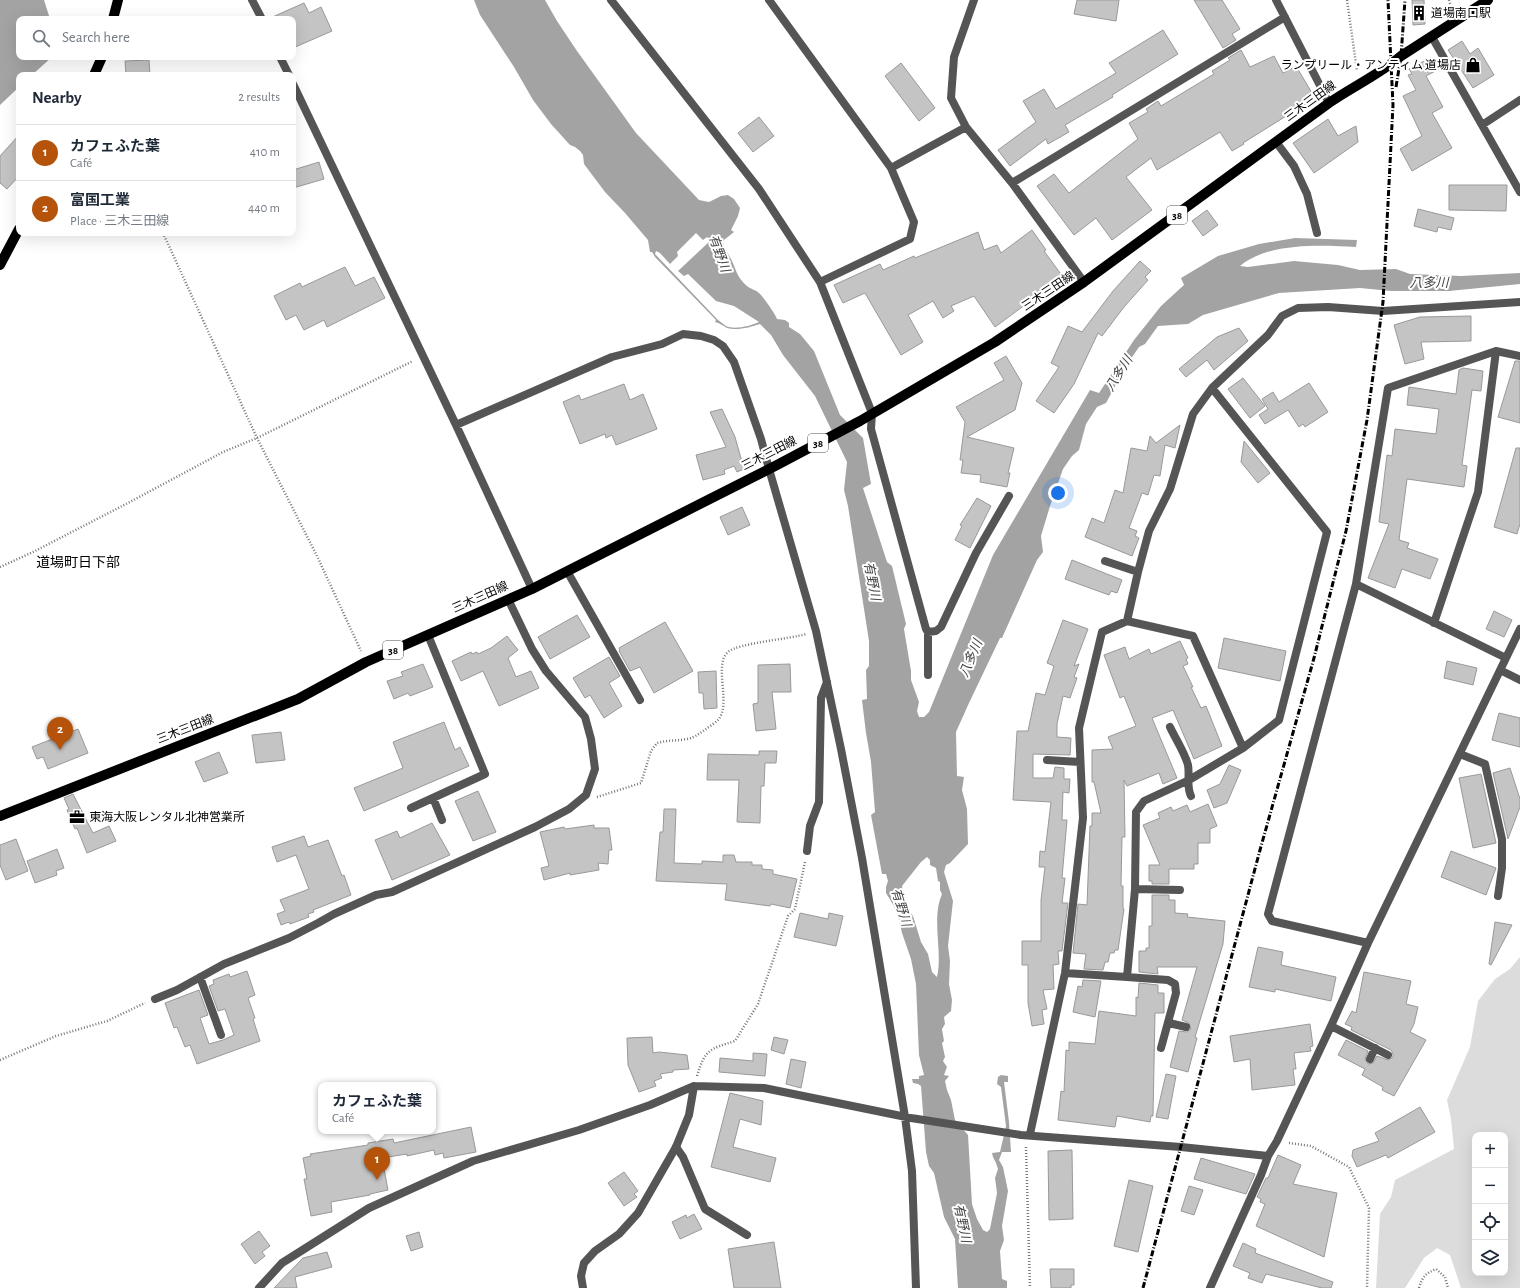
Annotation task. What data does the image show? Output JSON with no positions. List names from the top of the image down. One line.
{"streets":{"main road":["三木三田線","38"]},"districts":["道場町日下部"],"water":["有野川","八多川"],"places":{"building":["道場南口駅"],"shop":["ランプリール・アンティム 道場店"],"office":["東海大阪レンタル北神営業所"]},"page":{"search":"Search here","heading":["Nearby","2 results"],"list":[{"mark":"1","name":"カフェふた葉","note":"Café","value":"410 m"},{"mark":"2","name":"富国工業","note":"Place · 三木三田線","value":"440 m"}],"pins":["2","1"],"popup":["カフェふた葉","Café"],"map_buttons":["+","−"]}}
